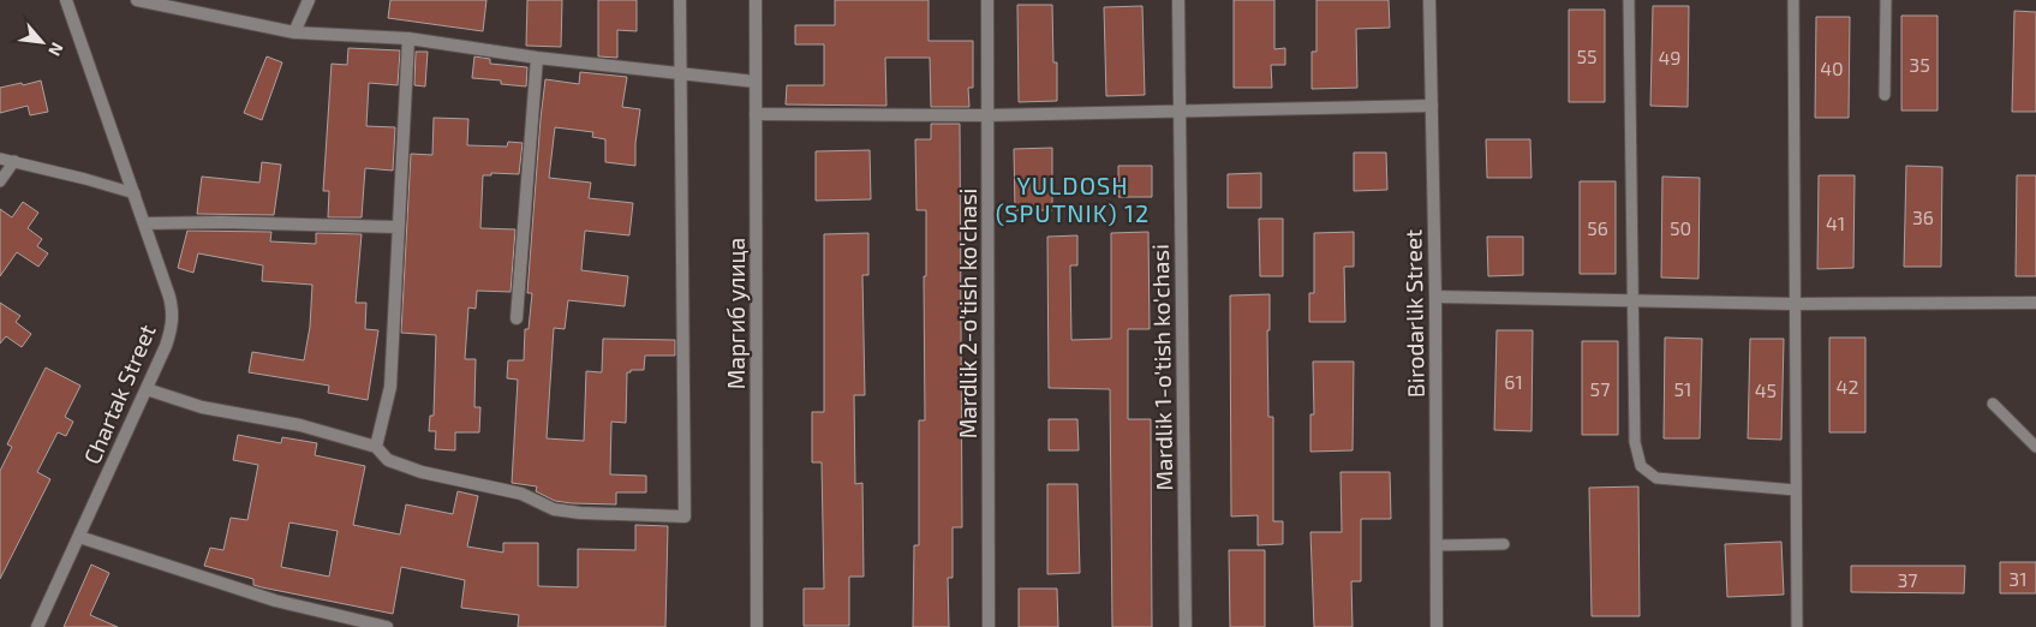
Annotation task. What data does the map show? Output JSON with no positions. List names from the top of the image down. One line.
{"streets":{"street":["Маргиб улица","Mardlik 2-o'tish ko'chasi","Birodarlik Street","Mardlik 1-o'tish ko'chasi","Chartak Street"]},"districts":["YULDOSH (SPUTNIK) 12"],"house_numbers":["55","49","35","40","36","41","56","50","61","42","57","51","45","31","37"],"north":"bottom right"}
